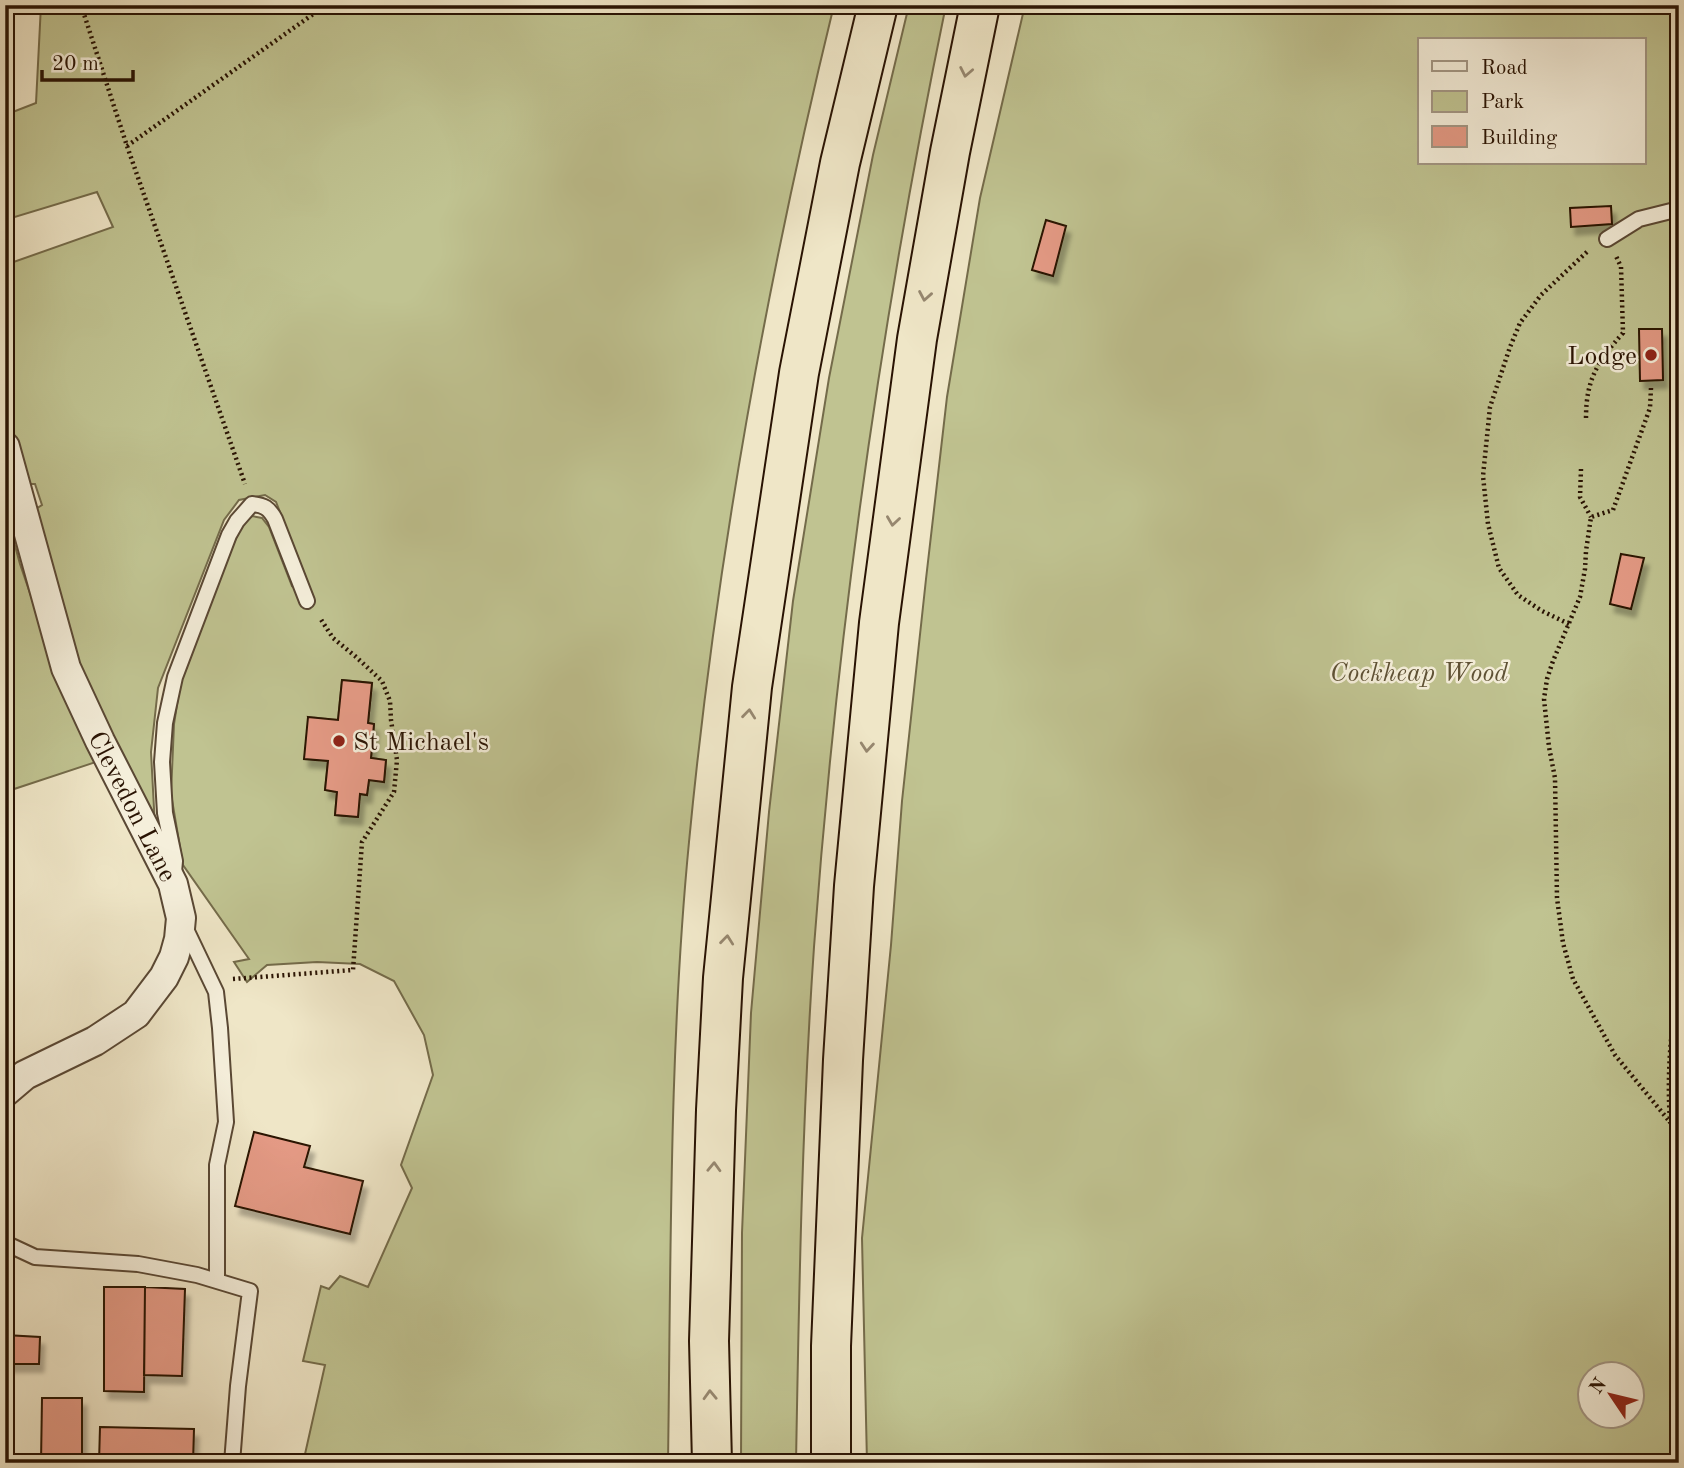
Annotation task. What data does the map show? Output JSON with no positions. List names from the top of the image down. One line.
{"streets":{"street":["Clevedon Lane"]},"parks":["Cockheap Wood"],"places":["Lodge","St Michael's"],"legend":["Road","Park","Building"],"scale_bar":"20 m","north":"top left"}
